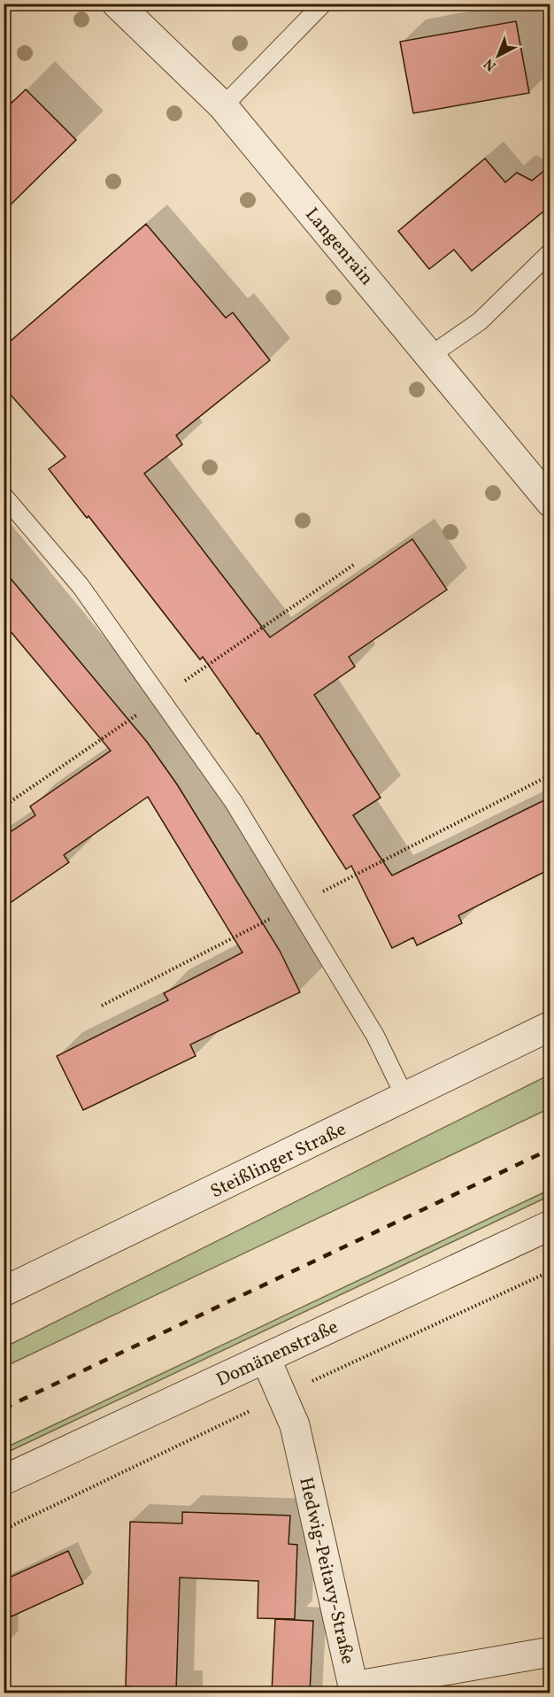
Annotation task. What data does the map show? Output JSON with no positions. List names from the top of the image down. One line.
{"streets":{"street":["Langenrain","Steißlinger Straße","Domänenstraße","Hedwig-Peitavy-Straße"]},"crossings":[["Domänenstraße","Hedwig-Peitavy-Straße"]],"north":"bottom left"}
